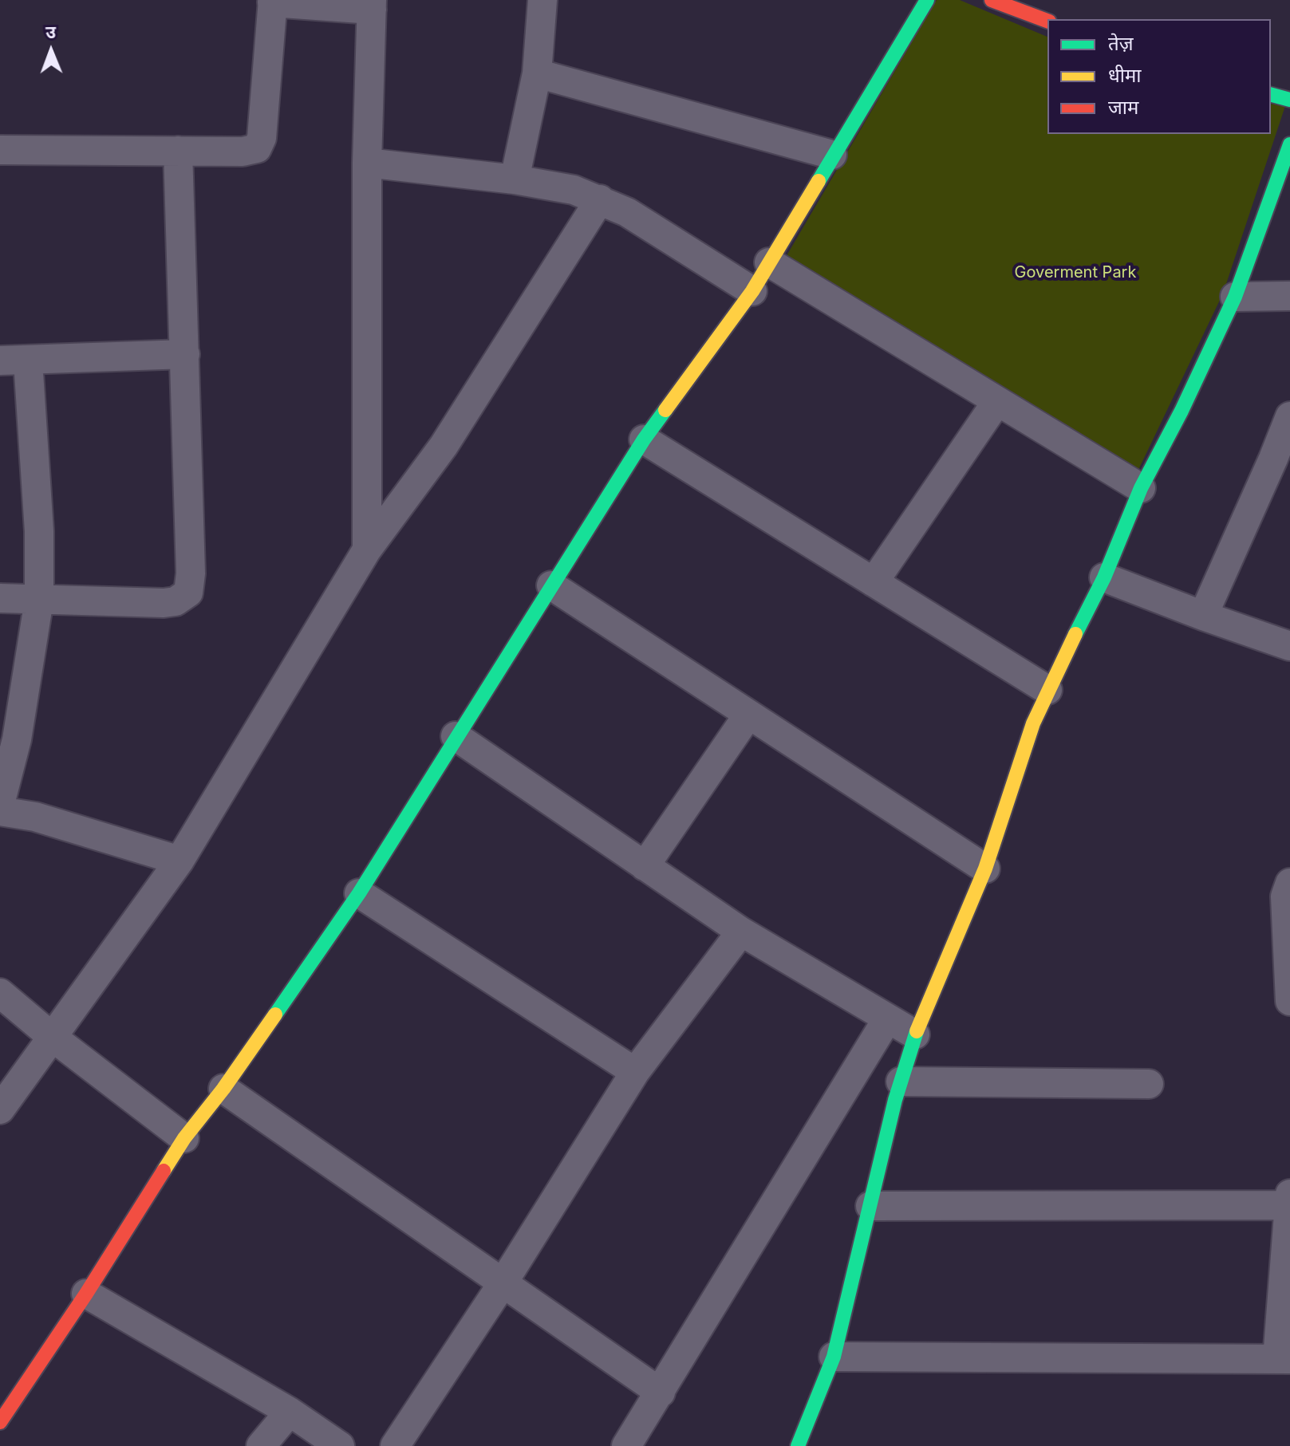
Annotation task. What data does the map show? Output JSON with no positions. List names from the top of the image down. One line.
{"parks":["Goverment Park"],"legend":["तेज़","धीमा","जाम"],"north":"top"}
